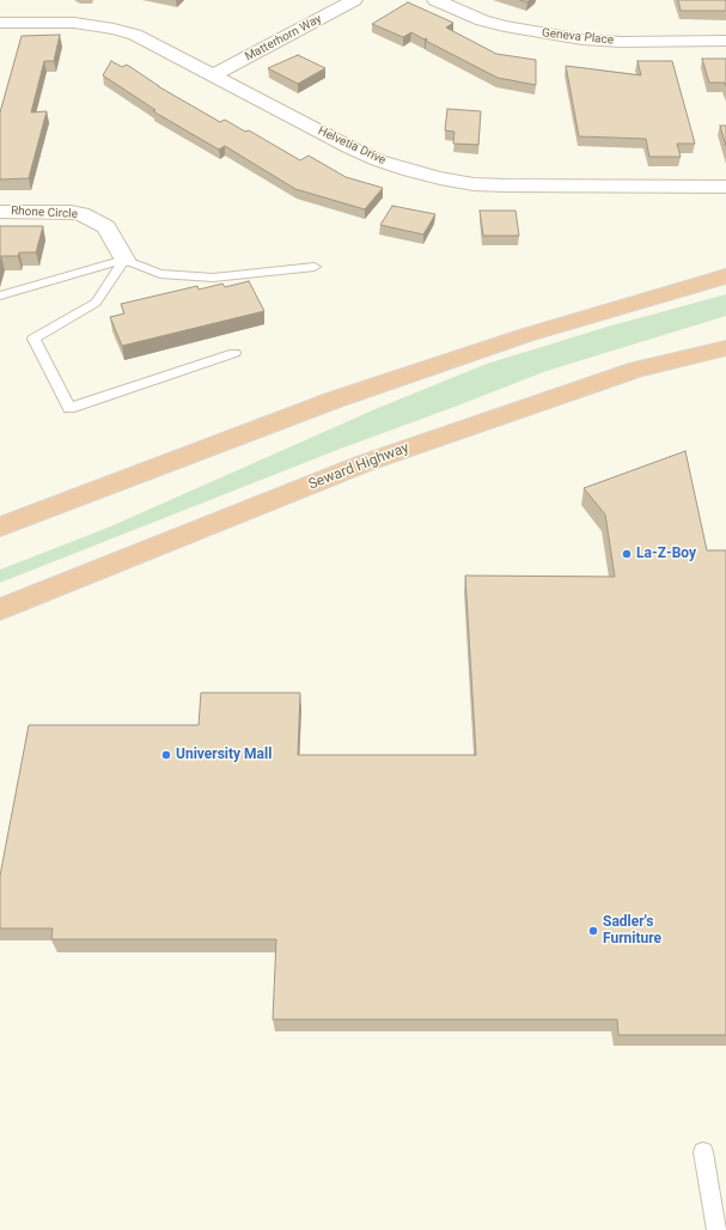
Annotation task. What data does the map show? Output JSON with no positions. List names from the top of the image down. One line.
{"streets":{"highway":["Seward Highway"],"street":["Geneva Place","Matterhorn Way","Helvetia Drive","Rhone Circle"]},"crossings":[["Matterhorn Way","Helvetia Drive"]],"places":["La-Z-Boy","University Mall","Sadler's Furniture"]}
